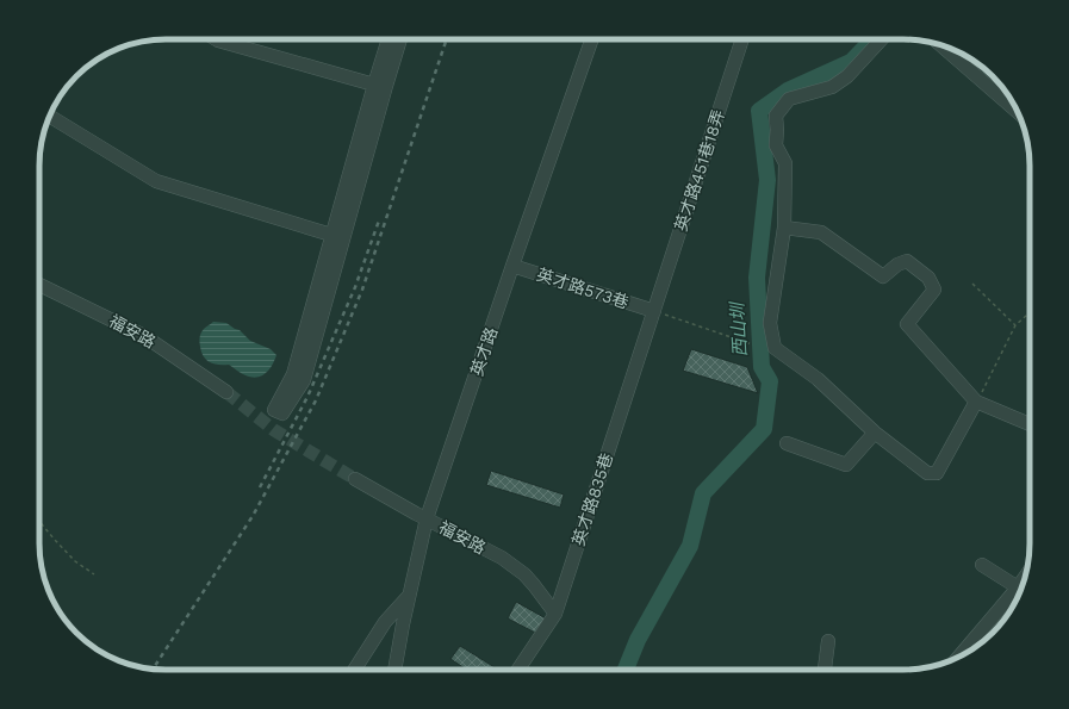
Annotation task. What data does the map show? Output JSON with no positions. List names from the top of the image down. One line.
{"streets":{"street":["英才路451巷18弄","英才路573巷","福安路","英才路","英才路835巷"]},"crossings":[["英才路451巷18弄","英才路573巷"],["英才路451巷18弄","英才路835巷"],["英才路573巷","英才路"],["英才路573巷","英才路835巷"],["福安路","英才路"],["福安路","英才路835巷"]],"water":["西山圳"]}
